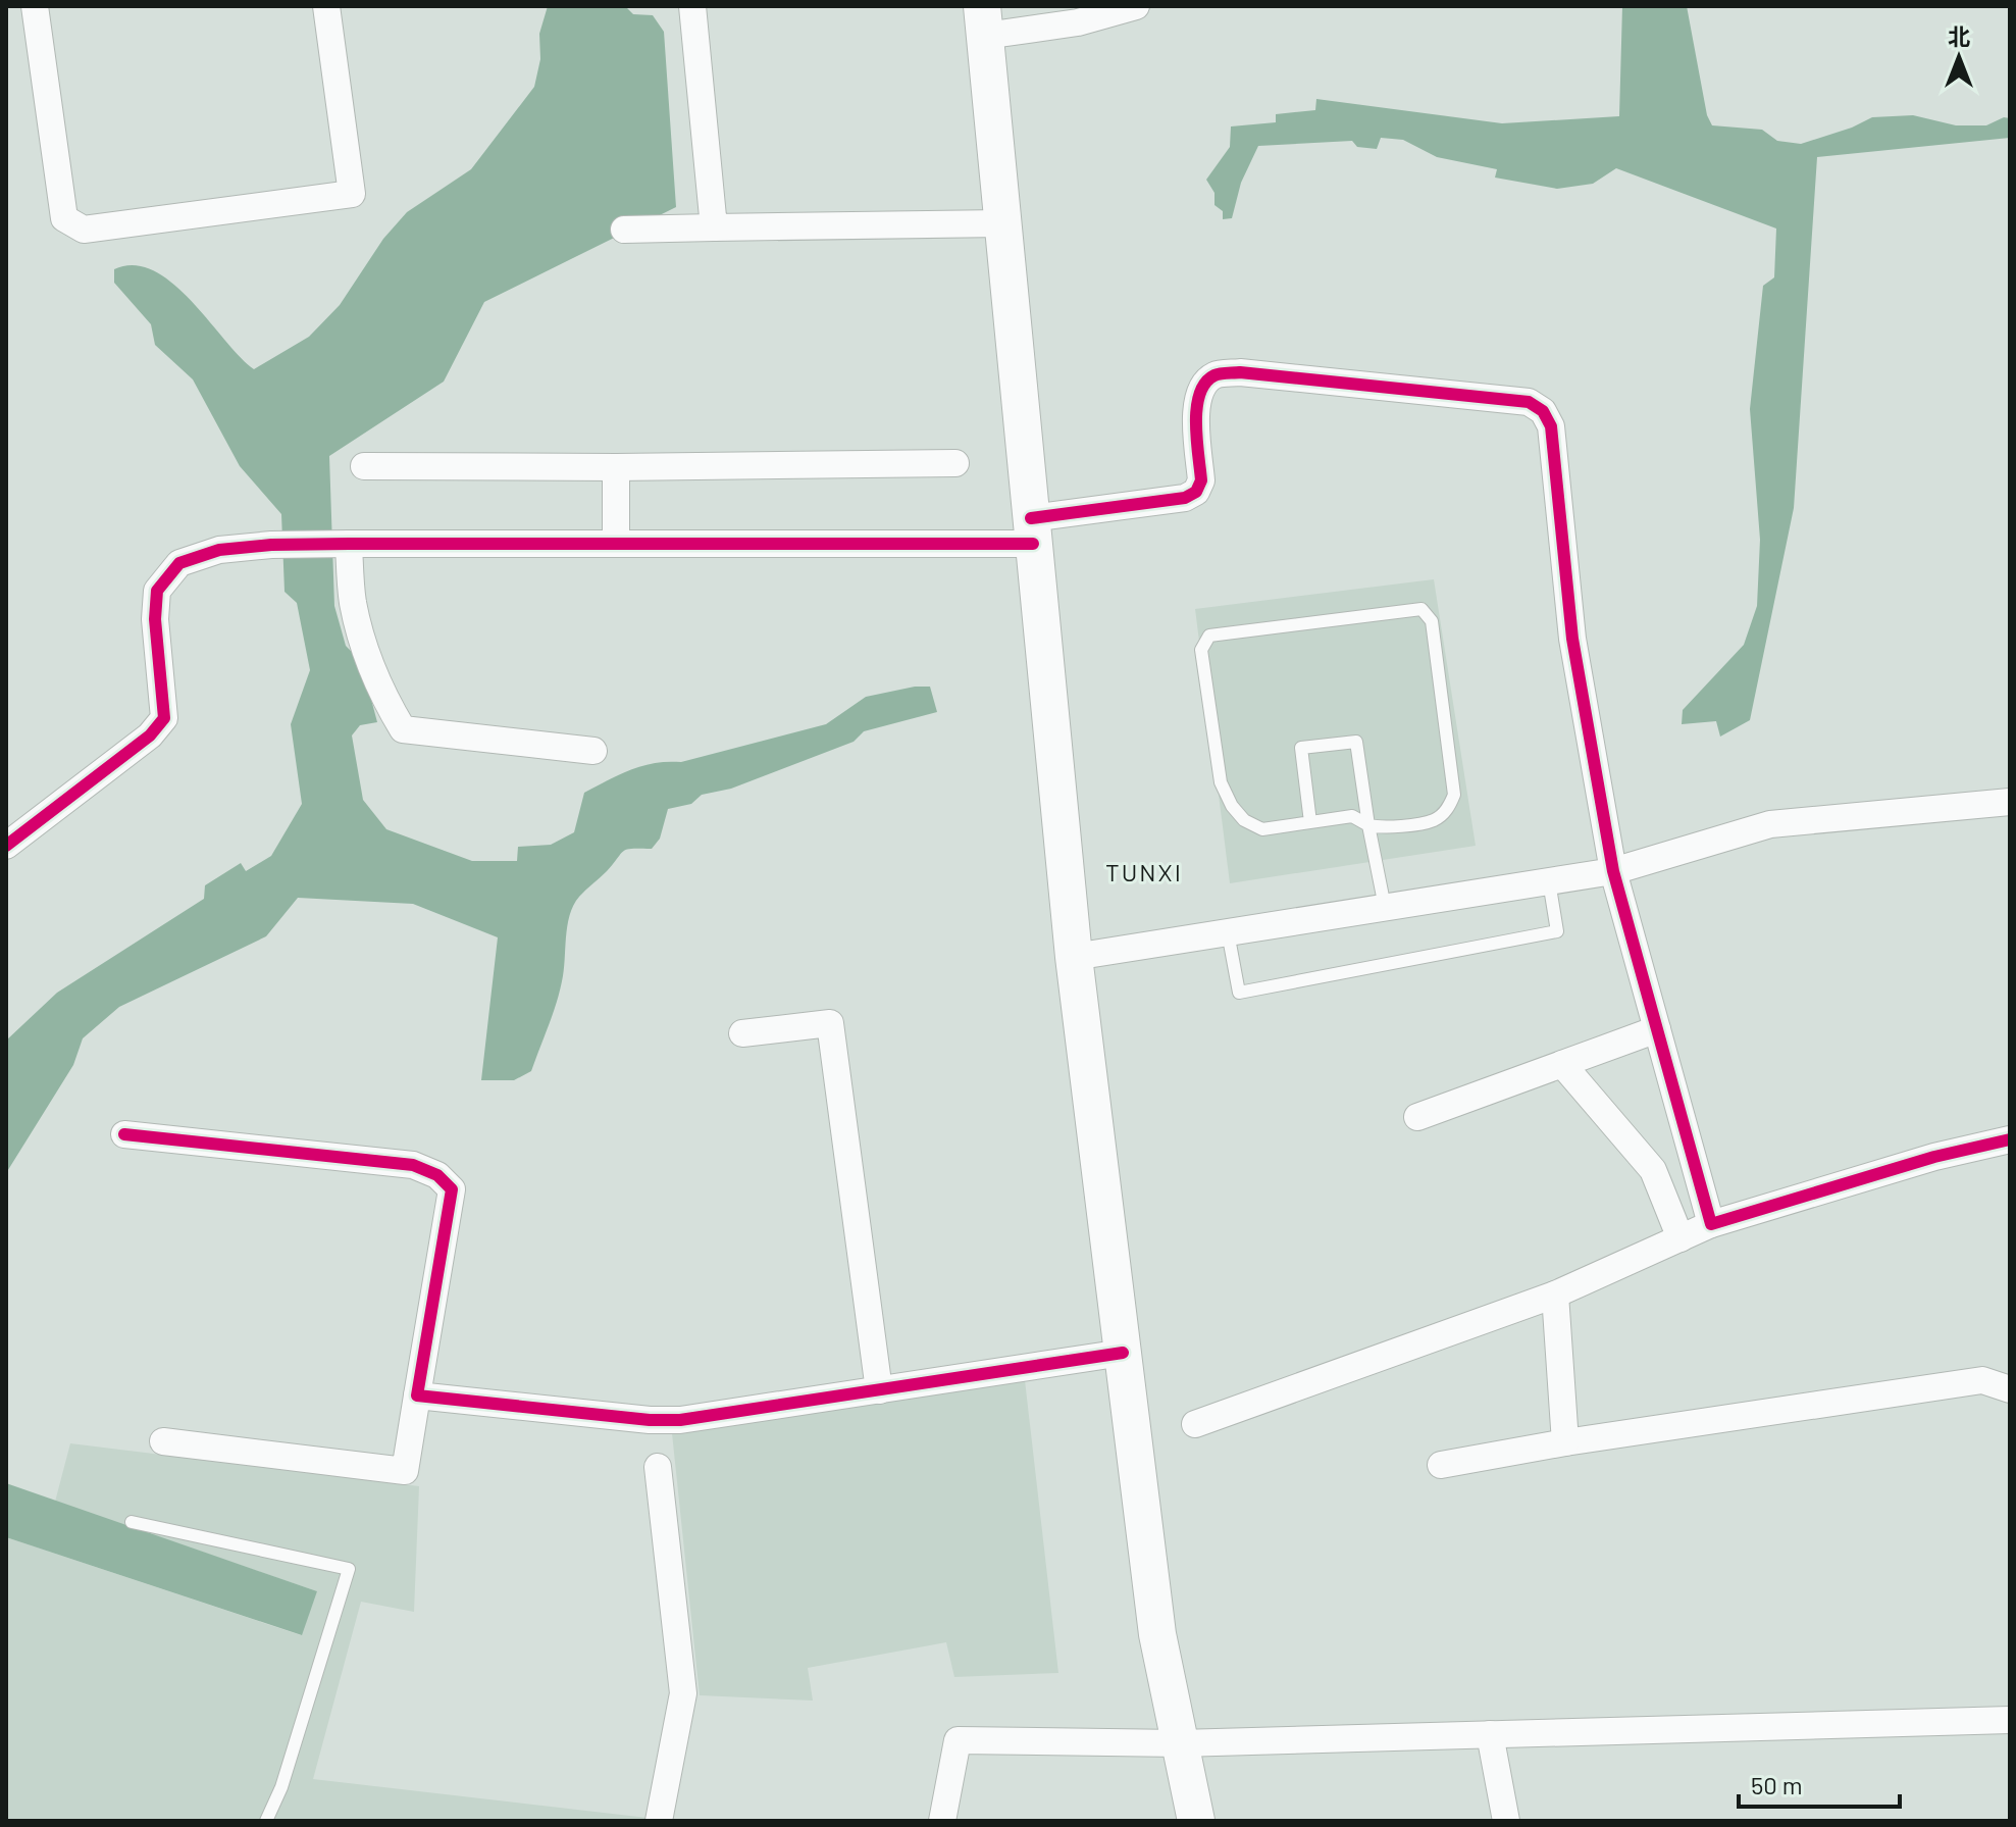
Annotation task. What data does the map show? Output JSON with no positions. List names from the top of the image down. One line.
{"districts":["TUNXI"],"scale_bar":"50 m","north":"top"}
